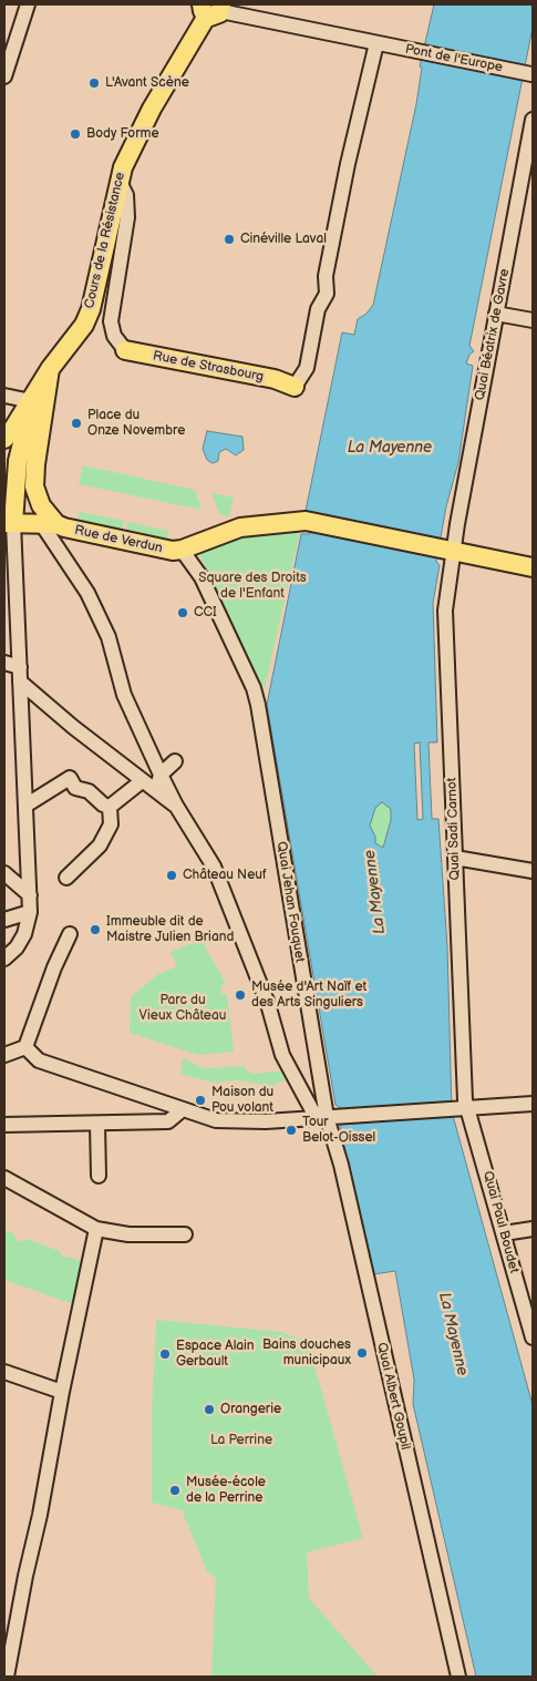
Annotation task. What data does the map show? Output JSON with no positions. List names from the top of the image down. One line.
{"streets":{"main road":["Cours de la Résistance","Rue de Strasbourg","Rue de Verdun"],"street":["Pont de l'Europe","Quai Béatrix de Gavre","Quai Sadi Carnot","Quai Jehan Fouquet","Quai Paul Boudet","Quai Albert Goupil"]},"crossings":[["Pont de l'Europe","Cours de la Résistance"],["Cours de la Résistance","Rue de Verdun"],["Quai Béatrix de Gavre","Rue de Verdun"],["Quai Béatrix de Gavre","Quai Sadi Carnot"],["Rue de Verdun","Quai Sadi Carnot"],["Rue de Verdun","Quai Jehan Fouquet"],["Quai Sadi Carnot","Quai Paul Boudet"],["Quai Jehan Fouquet","Quai Albert Goupil"]],"water":["La Mayenne"],"parks":["Square des Droits de l'Enfant","Parc du Vieux Château","La Perrine"],"places":["L'Avant Scène","Body Forme","Cinéville Laval","Place du Onze Novembre","CCI","Château Neuf","Immeuble dit de Maistre Julien Briand","Musée d'Art Naïf et des Arts Singuliers","Maison du Pou volant","Tour Belot-Oissel","Bains douches municipaux","Espace Alain Gerbault","Orangerie","Musée-école de la Perrine"]}
